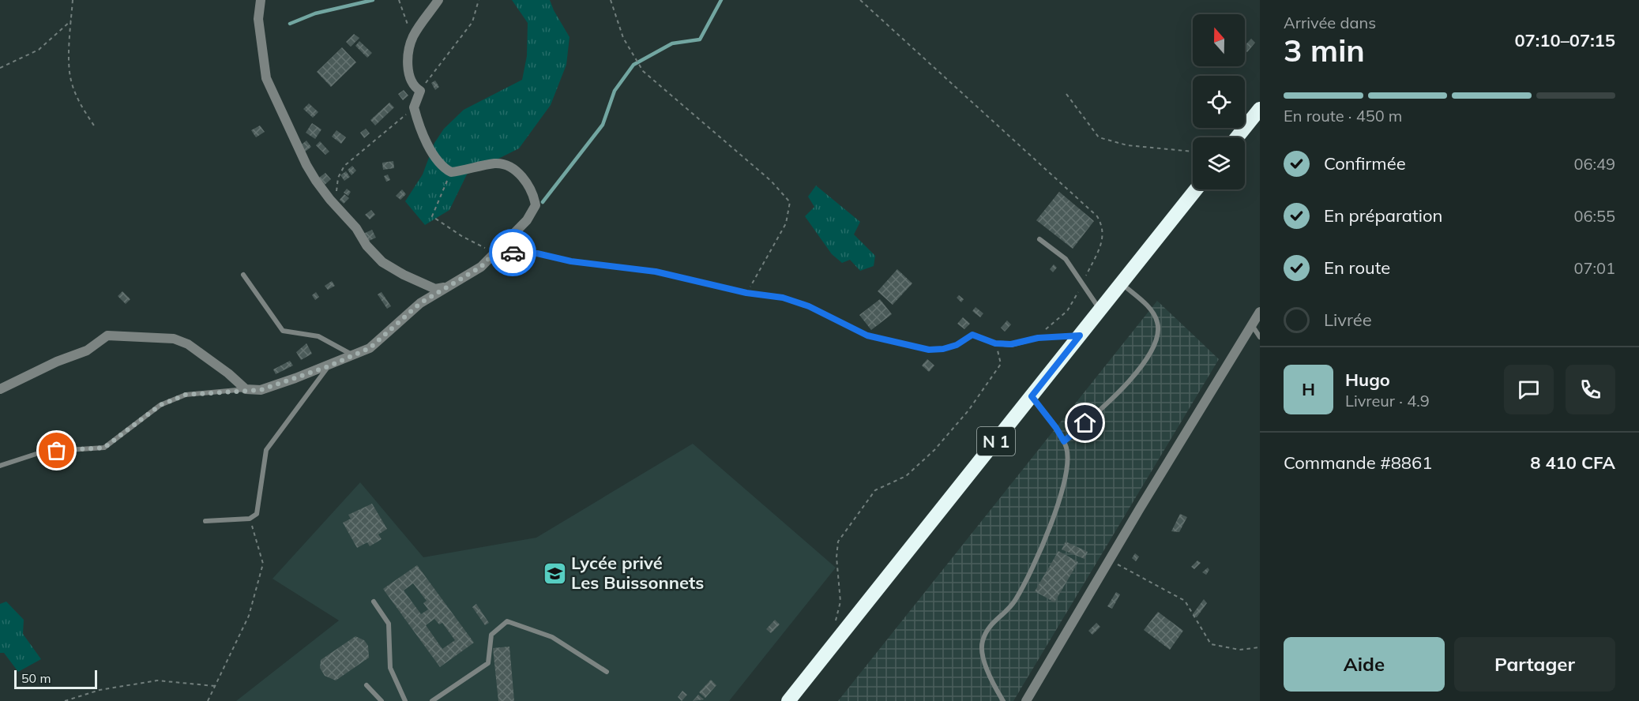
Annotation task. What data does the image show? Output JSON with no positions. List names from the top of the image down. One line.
{"streets":{"highway":["N 1"]},"places":{"school or university":["Lycée privé Les Buissonnets"]},"scale_bar":"50 m","north":"top","page":{"heading":["3 min","Arrivée dans","07:10–07:15"],"panel":["Hugo","Livreur · 4.9","Commande #8861","8 410 CFA"],"bar":"En route · 450 m","list":[["Confirmée","06:49"],["En préparation","06:55"],["En route","07:01"],"Livrée"],"round":"H","buttons":["Aide","Partager"],"scale":"50 m"}}
